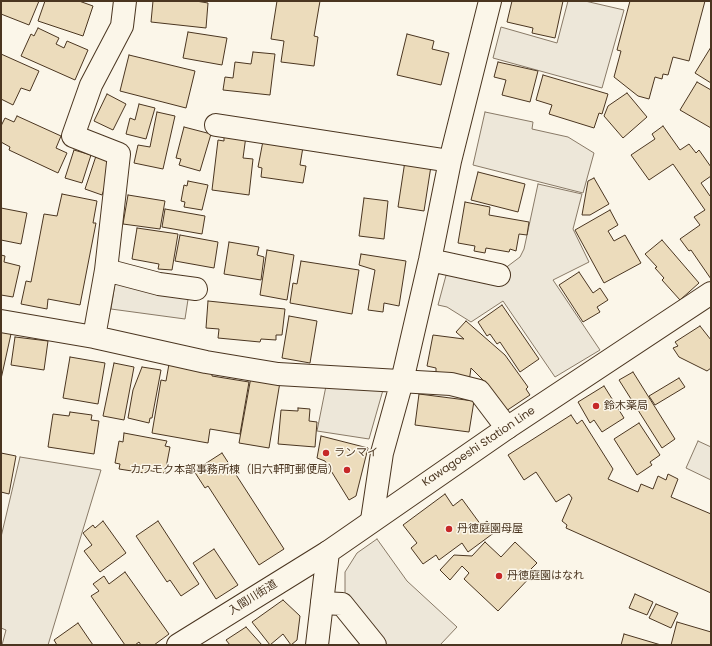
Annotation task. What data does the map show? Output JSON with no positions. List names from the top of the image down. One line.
{"streets":{"street":["Kawagoeshi Station Line","入間川街道"]},"crossings":[["Kawagoeshi Station Line","入間川街道"]],"places":["鈴木薬局","ランマイ","カワモク本部事務所棟（旧六軒町郵便局）","丹徳庭園母屋","丹徳庭園はなれ"]}
